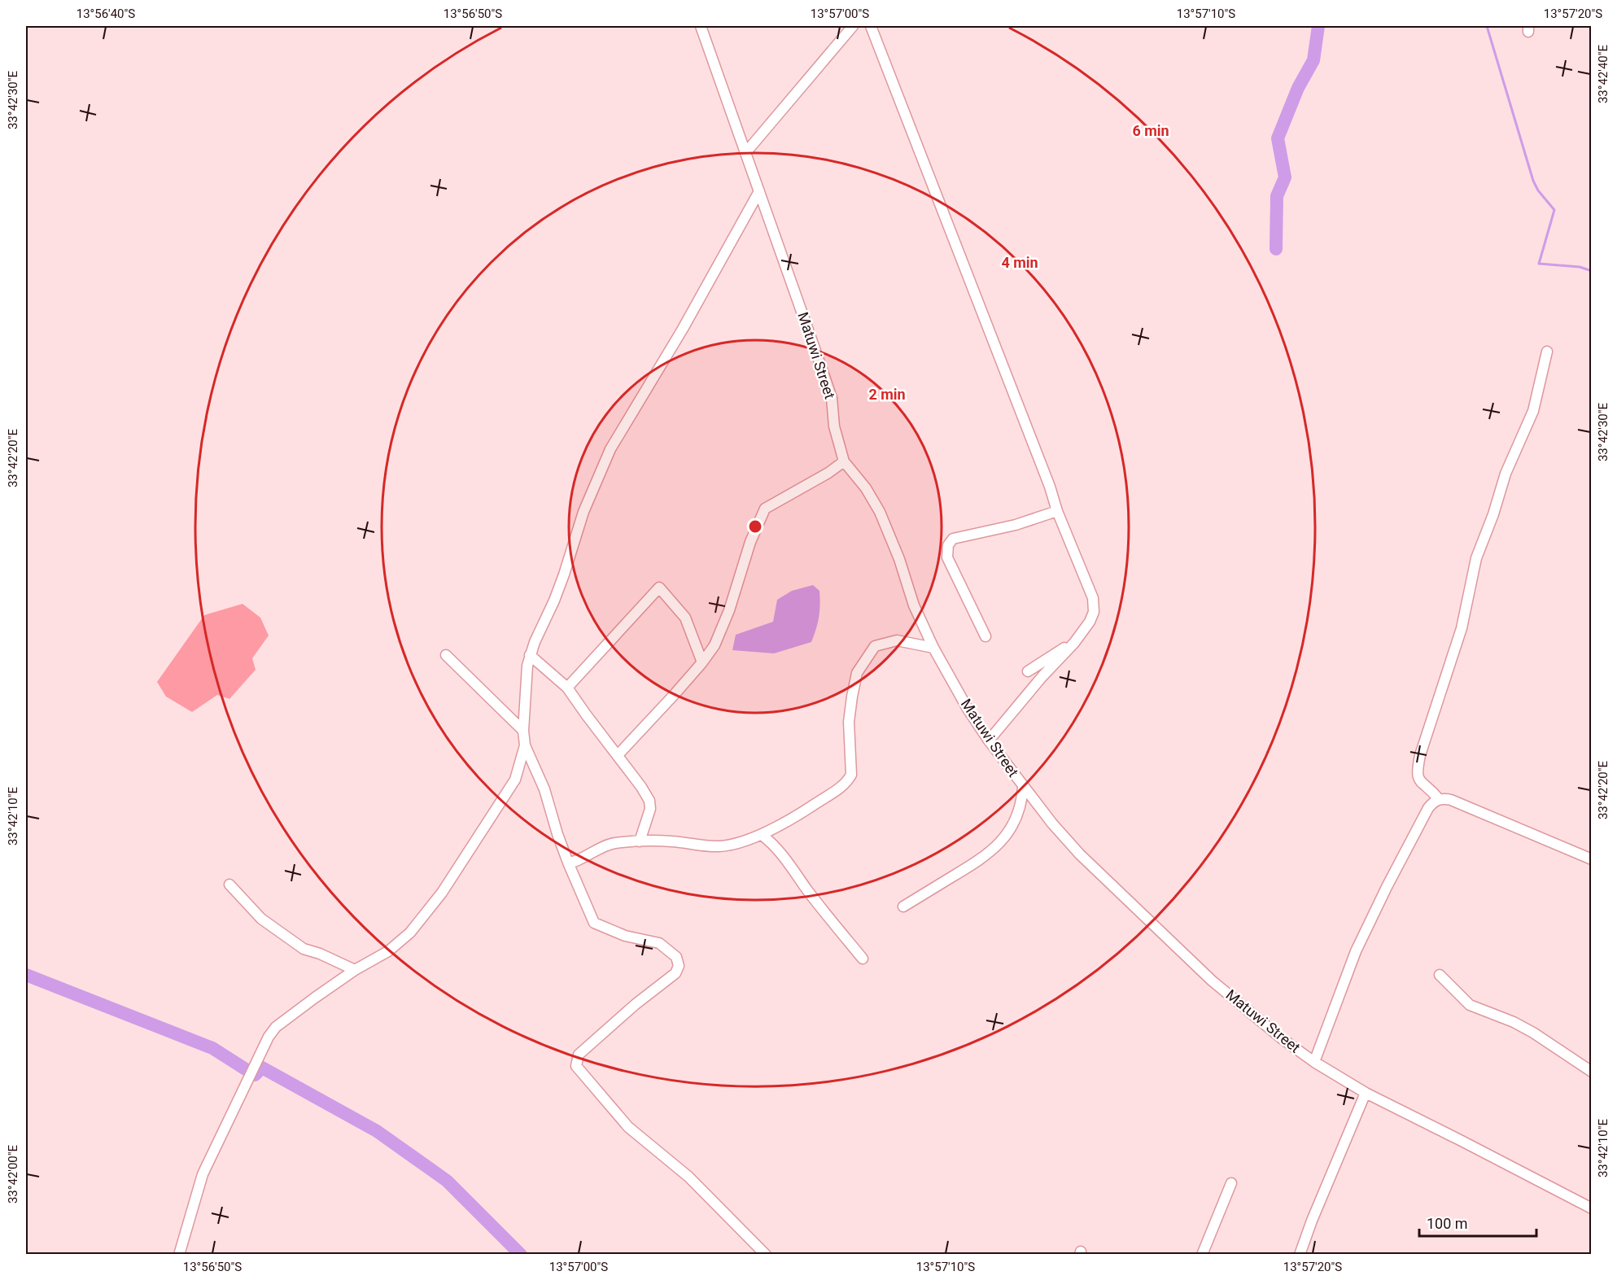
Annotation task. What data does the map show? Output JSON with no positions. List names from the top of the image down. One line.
{"streets":{"street":["Matuwi Street"]},"scale_bar":"100 m","coordinates":["13°56'40\"S","13°56'50\"S","13°57'00\"S","13°57'10\"S","13°57'20\"S","33°42'40\"E","33°42'30\"E","33°42'20\"E","33°42'10\"E","33°42'00\"E"],"rings":["6 min","4 min","2 min"]}
